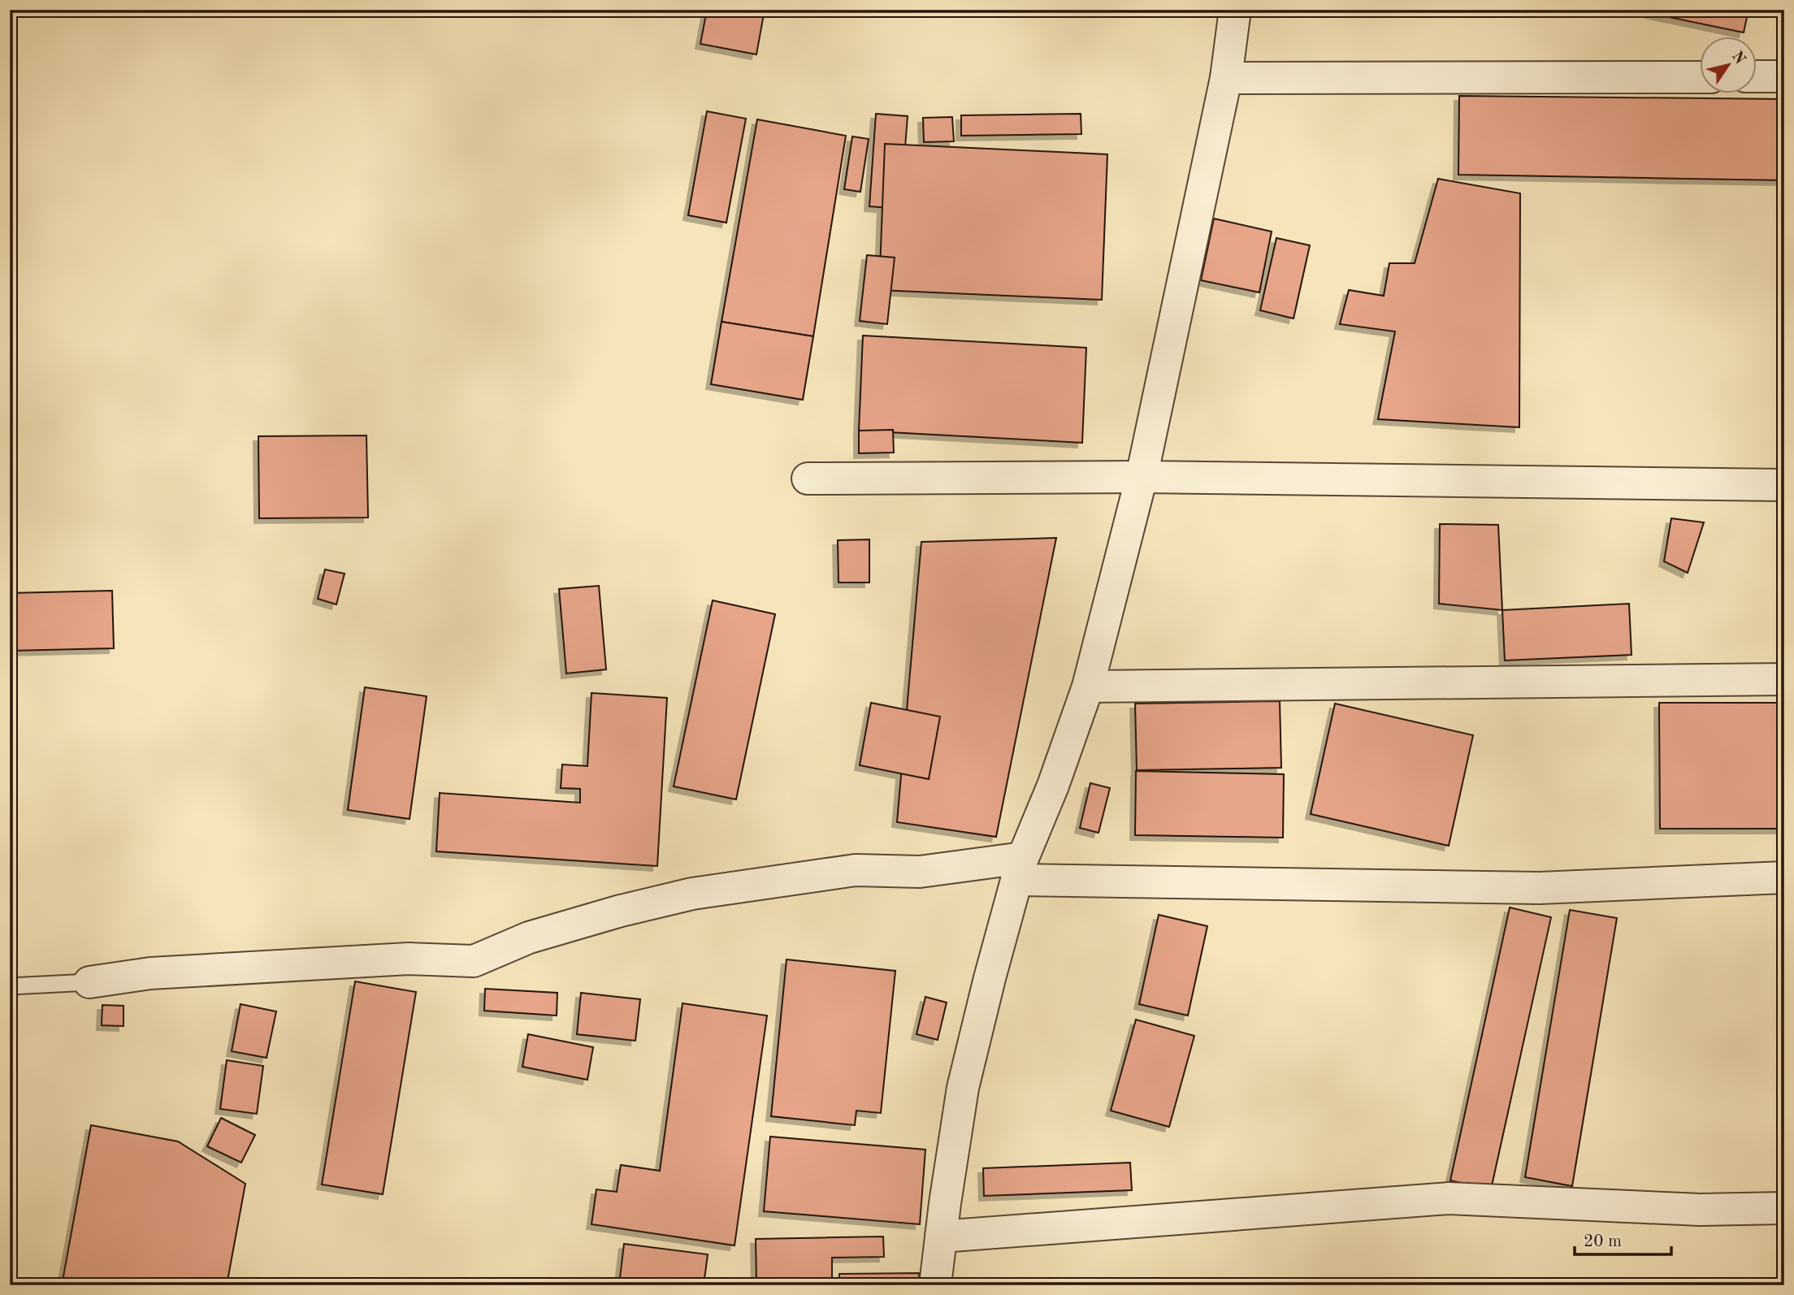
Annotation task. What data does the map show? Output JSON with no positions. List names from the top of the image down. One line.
{"scale_bar":"20 m","north":"top right"}
